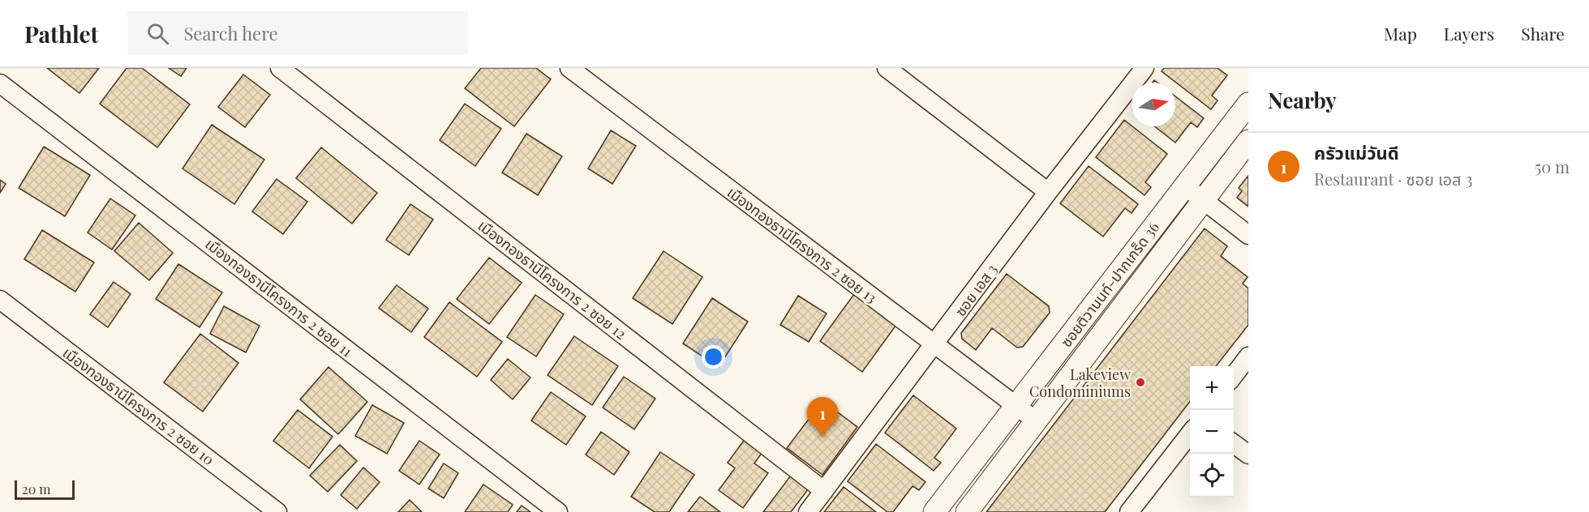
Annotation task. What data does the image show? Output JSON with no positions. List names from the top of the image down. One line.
{"streets":{"street":["เมืองทองธานีโครงการ 2 ซอย 13","เมืองทองธานีโครงการ 2 ซอย 12","ซอยติวานนท์-ปากเกร็ด 36","ซอย เอส 3","เมืองทองธานีโครงการ 2 ซอย 11","เมืองทองธานีโครงการ 2 ซอย 10"]},"crossings":[["เมืองทองธานีโครงการ 2 ซอย 13","ซอยติวานนท์-ปากเกร็ด 36"],["เมืองทองธานีโครงการ 2 ซอย 13","ซอย เอส 3"],["เมืองทองธานีโครงการ 2 ซอย 12","ซอย เอส 3"]],"places":["Lakeview Condominiums"],"scale_bar":"20 m","north":"right","page":{"header":"Pathlet","search":"Search here","nav":["Map","Layers","Share"],"heading":"Nearby","list":[{"mark":"1","name":"ครัวแม่วันดี","note":"Restaurant · ซอย เอส 3","value":"50 m"}],"map_buttons":["+","−"],"pins":"1","scale":"20 m"}}
